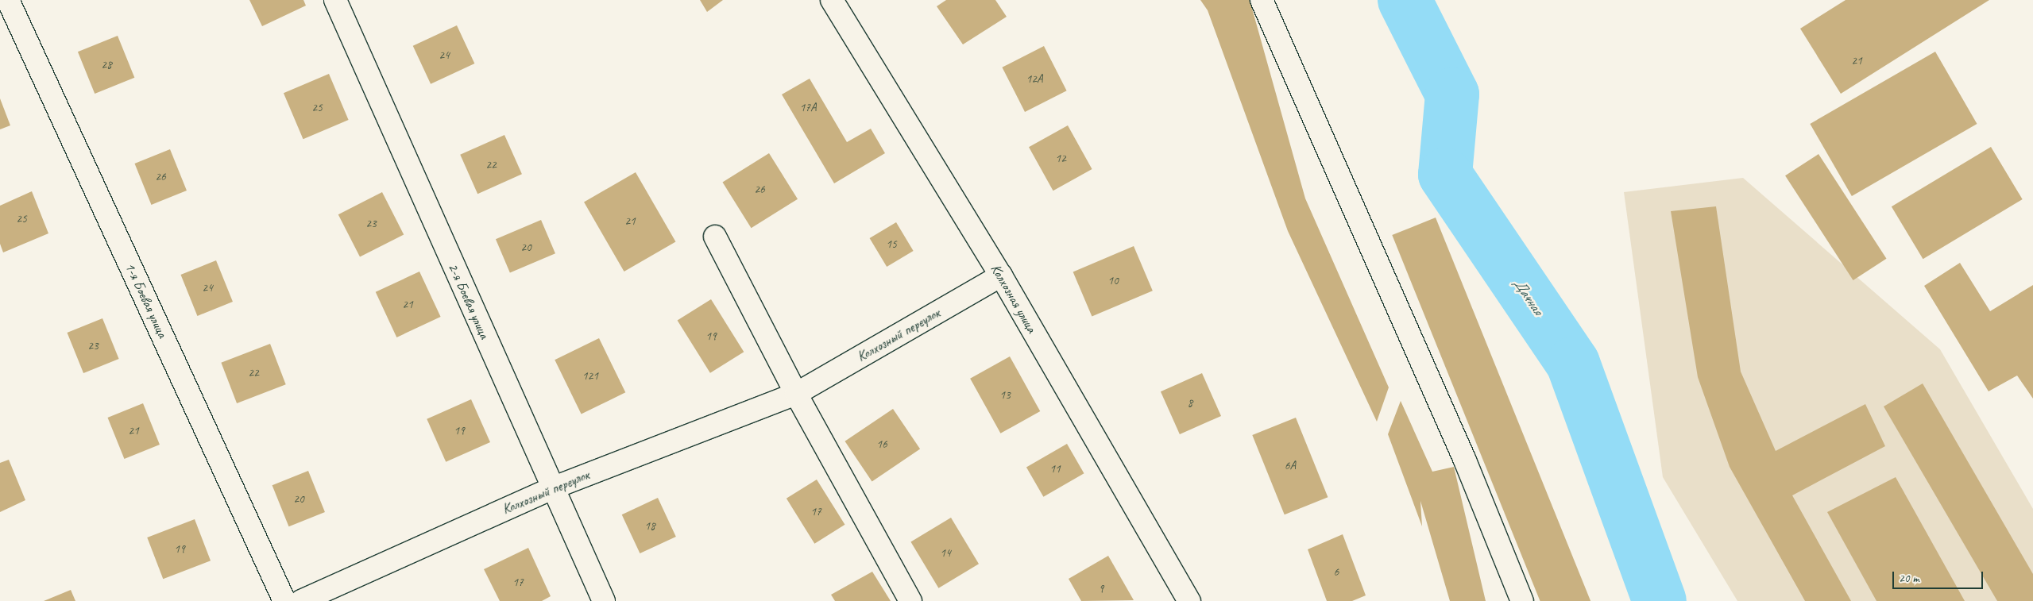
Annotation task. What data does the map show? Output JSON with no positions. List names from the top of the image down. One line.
{"streets":{"street":["Колхозная улица","1-я Боевая улица","2-я Боевая улица","Колхозный переулок"]},"crossings":[["Колхозная улица","Колхозный переулок"],["2-я Боевая улица","Колхозный переулок"]],"water":["Дачная"],"house_numbers":["24","21","28","12А","25","17А","12","22","26","26","25","21","23","15","20","10","24","21","19","23","22","121","13","8","21","19","16","6А","11","20","17","18","19","14","6","17","9"],"scale_bar":"20 m"}
